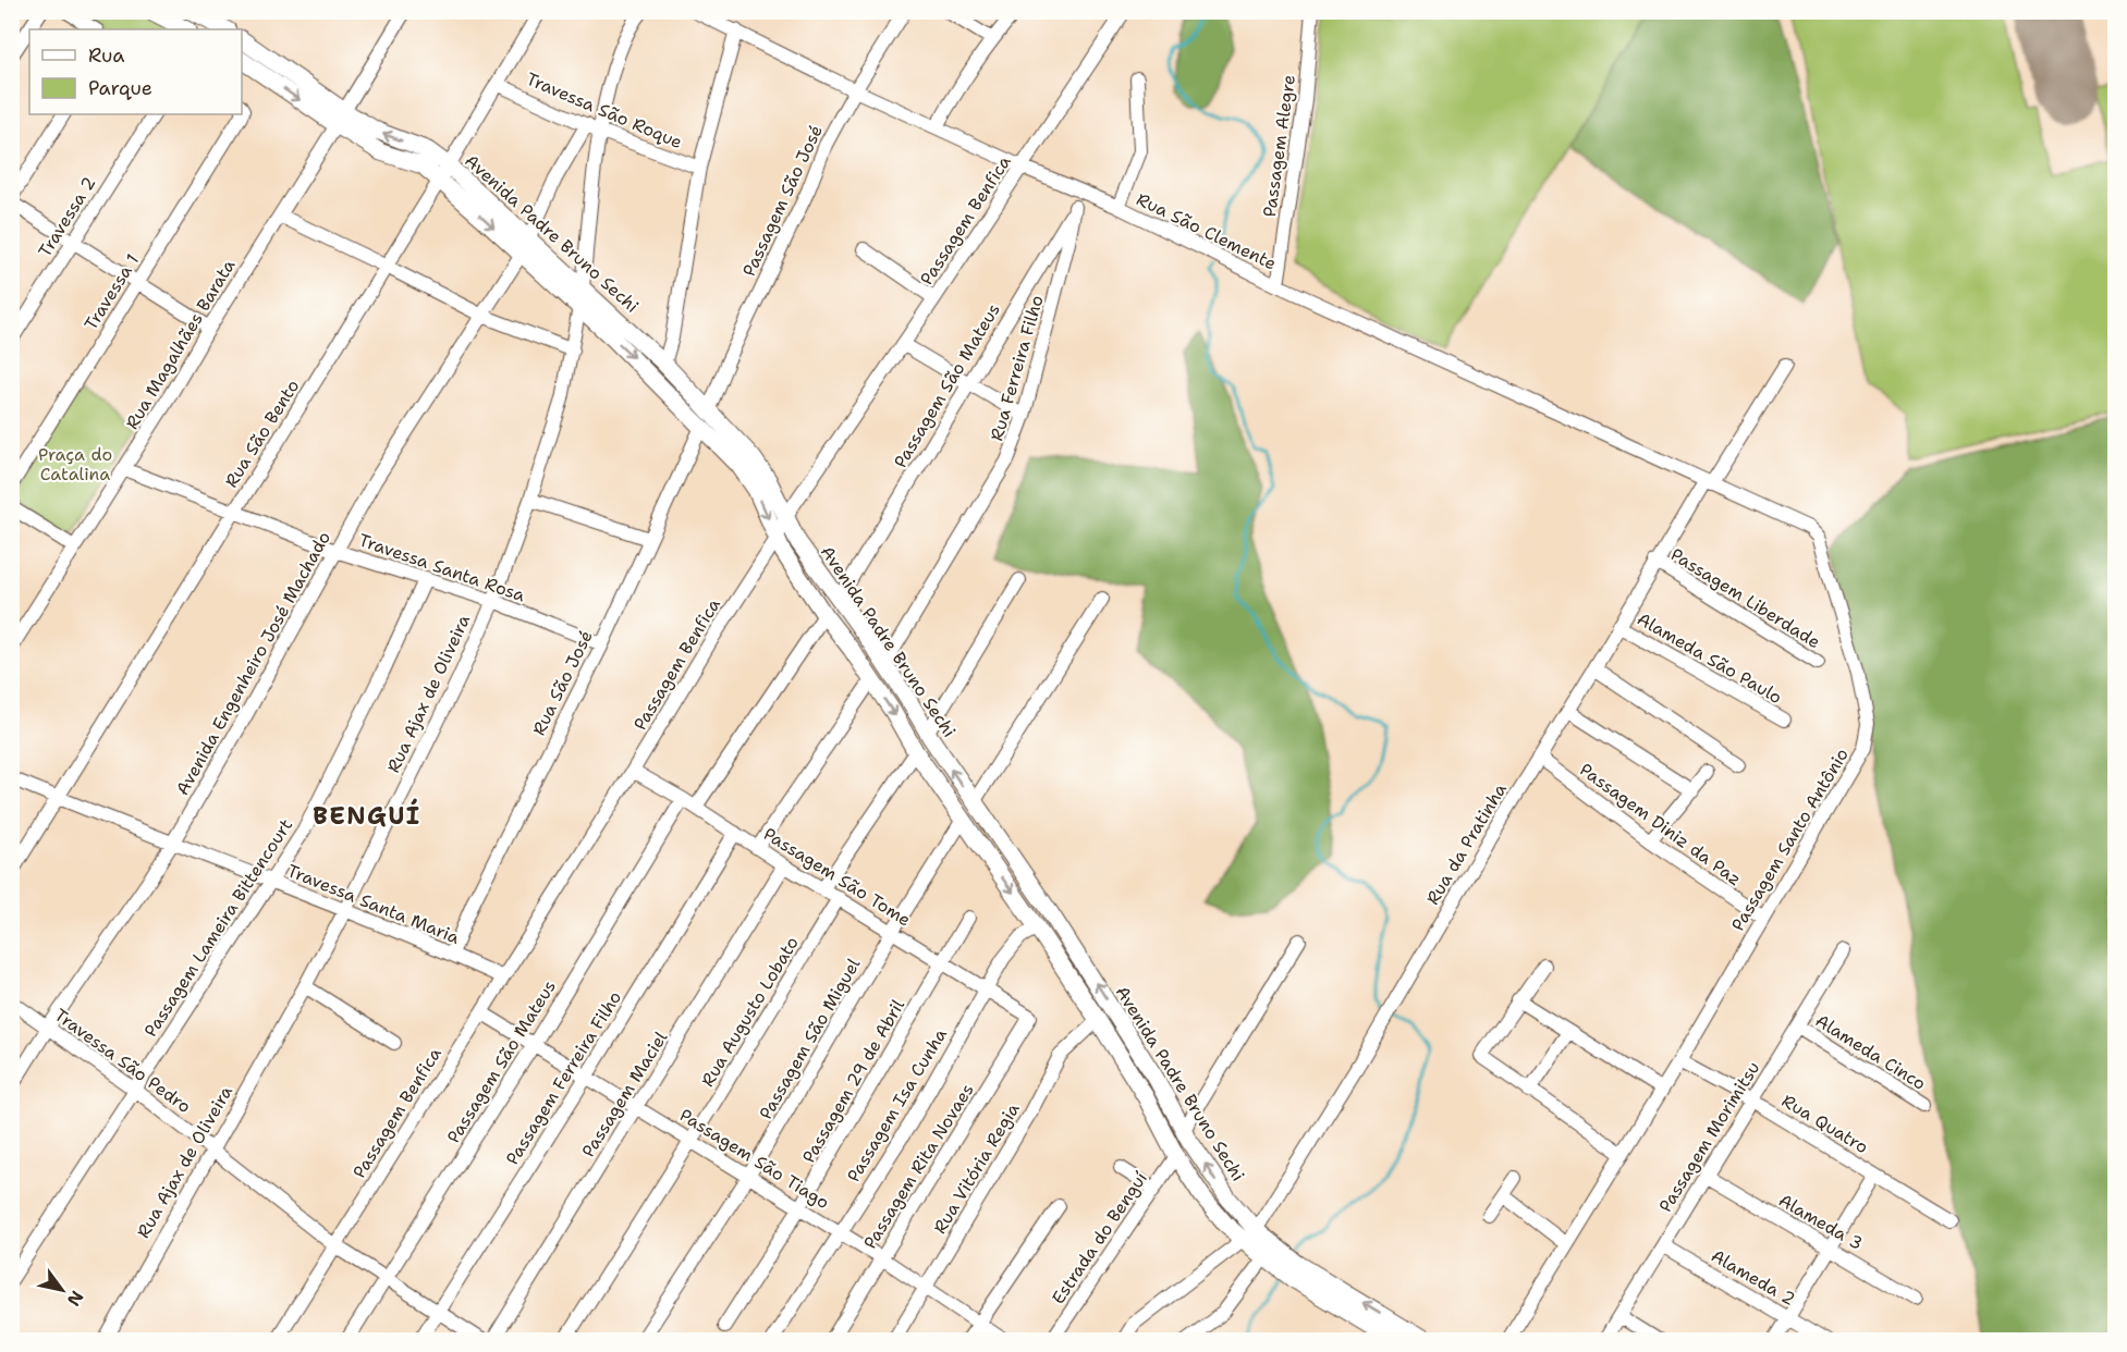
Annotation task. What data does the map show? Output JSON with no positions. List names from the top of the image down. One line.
{"streets":{"main road":["Avenida Padre Bruno Sechi","Rua Ajax de Oliveira"],"street":["Travessa São Roque","Passagem Alegre","Passagem São José","Travessa 2","Passagem Benfica","Rua São Clemente","Travessa 1","Rua Magalhães Barata","Rua Ferreira Filho","Passagem São Mateus","Rua São Bento","Travessa Santa Rosa","Passagem Liberdade","Alameda São Paulo","Avenida Engenheiro José Machado","Rua São José","Passagem Diniz da Paz","Passagem Santo Antônio","Rua da Pratinha","Passagem São Tome","Travessa Santa Maria","Passagem Lameira Bittencourt","Rua Augusto Lobato","Passagem São Miguel","Alameda Cinco","Travessa São Pedro","Passagem Ferreira Filho","Passagem 29 de Abril","Passagem Maciel","Passagem Isa Cunha","Rua Quatro","Passagem Morimitsu","Passagem São Tiago","Passagem Rita Novaes","Rua Vitória Regia","Alameda 3","Estrada do Benguí","Alameda 2"]},"crossings":[["Travessa São Roque","Rua São Bento"],["Travessa São Roque","Rua Ajax de Oliveira"],["Passagem Alegre","Rua São Clemente"],["Passagem São José","Rua São Clemente"],["Passagem São José","Avenida Padre Bruno Sechi"],["Passagem São José","Rua São José"],["Passagem Benfica","Rua São Clemente"],["Passagem Benfica","Avenida Padre Bruno Sechi"],["Passagem Benfica","Passagem São Tome"],["Passagem Benfica","Travessa Santa Maria"],["Passagem Benfica","Travessa São Pedro"],["Passagem Benfica","Passagem São Tiago"],["Rua São Clemente","Passagem São Mateus"],["Rua São Clemente","Passagem Santo Antônio"],["Rua São Clemente","Rua da Pratinha"],["Avenida Padre Bruno Sechi","Rua Magalhães Barata"],["Avenida Padre Bruno Sechi","Rua Ferreira Filho"],["Avenida Padre Bruno Sechi","Passagem São Mateus"],["Avenida Padre Bruno Sechi","Rua São Bento"],["Avenida Padre Bruno Sechi","Avenida Engenheiro José Machado"],["Avenida Padre Bruno Sechi","Rua São José"],["Avenida Padre Bruno Sechi","Rua Ajax de Oliveira"],["Avenida Padre Bruno Sechi","Rua da Pratinha"],["Avenida Padre Bruno Sechi","Passagem São Miguel"],["Avenida Padre Bruno Sechi","Passagem Isa Cunha"],["Avenida Padre Bruno Sechi","Rua Vitória Regia"],["Avenida Padre Bruno Sechi","Estrada do Benguí"],["Rua Magalhães Barata","Travessa Santa Rosa"],["Rua Ferreira Filho","Passagem São Mateus"],["Passagem São Mateus","Passagem São Tome"],["Passagem São Mateus","Travessa São Pedro"],["Passagem São Mateus","Passagem São Tiago"],["Rua São Bento","Travessa Santa Rosa"],["Rua São Bento","Travessa Santa Maria"],["Travessa Santa Rosa","Avenida Engenheiro José Machado"],["Travessa Santa Rosa","Rua São José"],["Travessa Santa Rosa","Rua Ajax de Oliveira"],["Travessa Santa Rosa","Passagem Lameira Bittencourt"],["Passagem Liberdade","Rua da Pratinha"],["Alameda São Paulo","Rua da Pratinha"],["Avenida Engenheiro José Machado","Travessa Santa Maria"],["Avenida Engenheiro José Machado","Travessa São Pedro"],["Rua São José","Travessa Santa Maria"],["Rua Ajax de Oliveira","Travessa Santa Maria"],["Rua Ajax de Oliveira","Travessa São Pedro"],["Passagem Diniz da Paz","Passagem Santo Antônio"],["Passagem Diniz da Paz","Rua da Pratinha"],["Passagem Santo Antônio","Rua da Pratinha"],["Passagem Santo Antônio","Rua Quatro"],["Passagem São Tome","Rua Augusto Lobato"],["Passagem São Tome","Passagem São Miguel"],["Passagem São Tome","Passagem Ferreira Filho"],["Passagem São Tome","Passagem 29 de Abril"],["Passagem São Tome","Passagem Maciel"],["Passagem São Tome","Passagem Isa Cunha"],["Passagem São Tome","Passagem Rita Novaes"],["Travessa Santa Maria","Passagem Lameira Bittencourt"],["Passagem Lameira Bittencourt","Travessa São Pedro"],["Rua Augusto Lobato","Passagem São Tiago"],["Passagem São Miguel","Passagem São Tiago"],["Alameda Cinco","Passagem Morimitsu"],["Travessa São Pedro","Passagem Ferreira Filho"],["Passagem Ferreira Filho","Passagem São Tiago"],["Passagem 29 de Abril","Passagem São Tiago"],["Passagem Maciel","Passagem São Tiago"],["Passagem Isa Cunha","Passagem São Tiago"],["Rua Quatro","Passagem Morimitsu"],["Passagem Morimitsu","Alameda 3"],["Passagem Morimitsu","Alameda 2"],["Passagem São Tiago","Passagem Rita Novaes"],["Passagem São Tiago","Rua Vitória Regia"]],"districts":["BENGUÍ"],"parks":["Praça do Catalina"],"legend":["Rua","Parque"],"north":"bottom right"}
